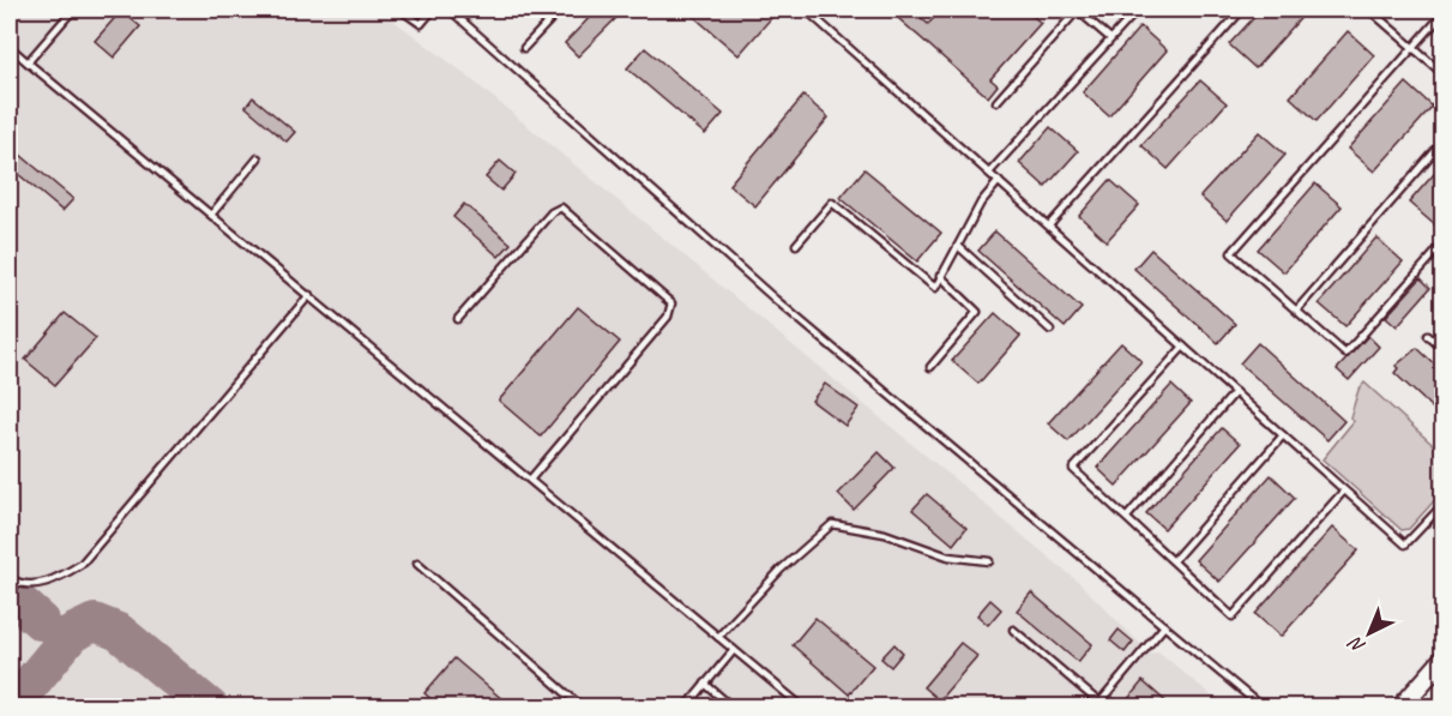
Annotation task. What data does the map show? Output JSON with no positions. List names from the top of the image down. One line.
{"north":"bottom left"}
